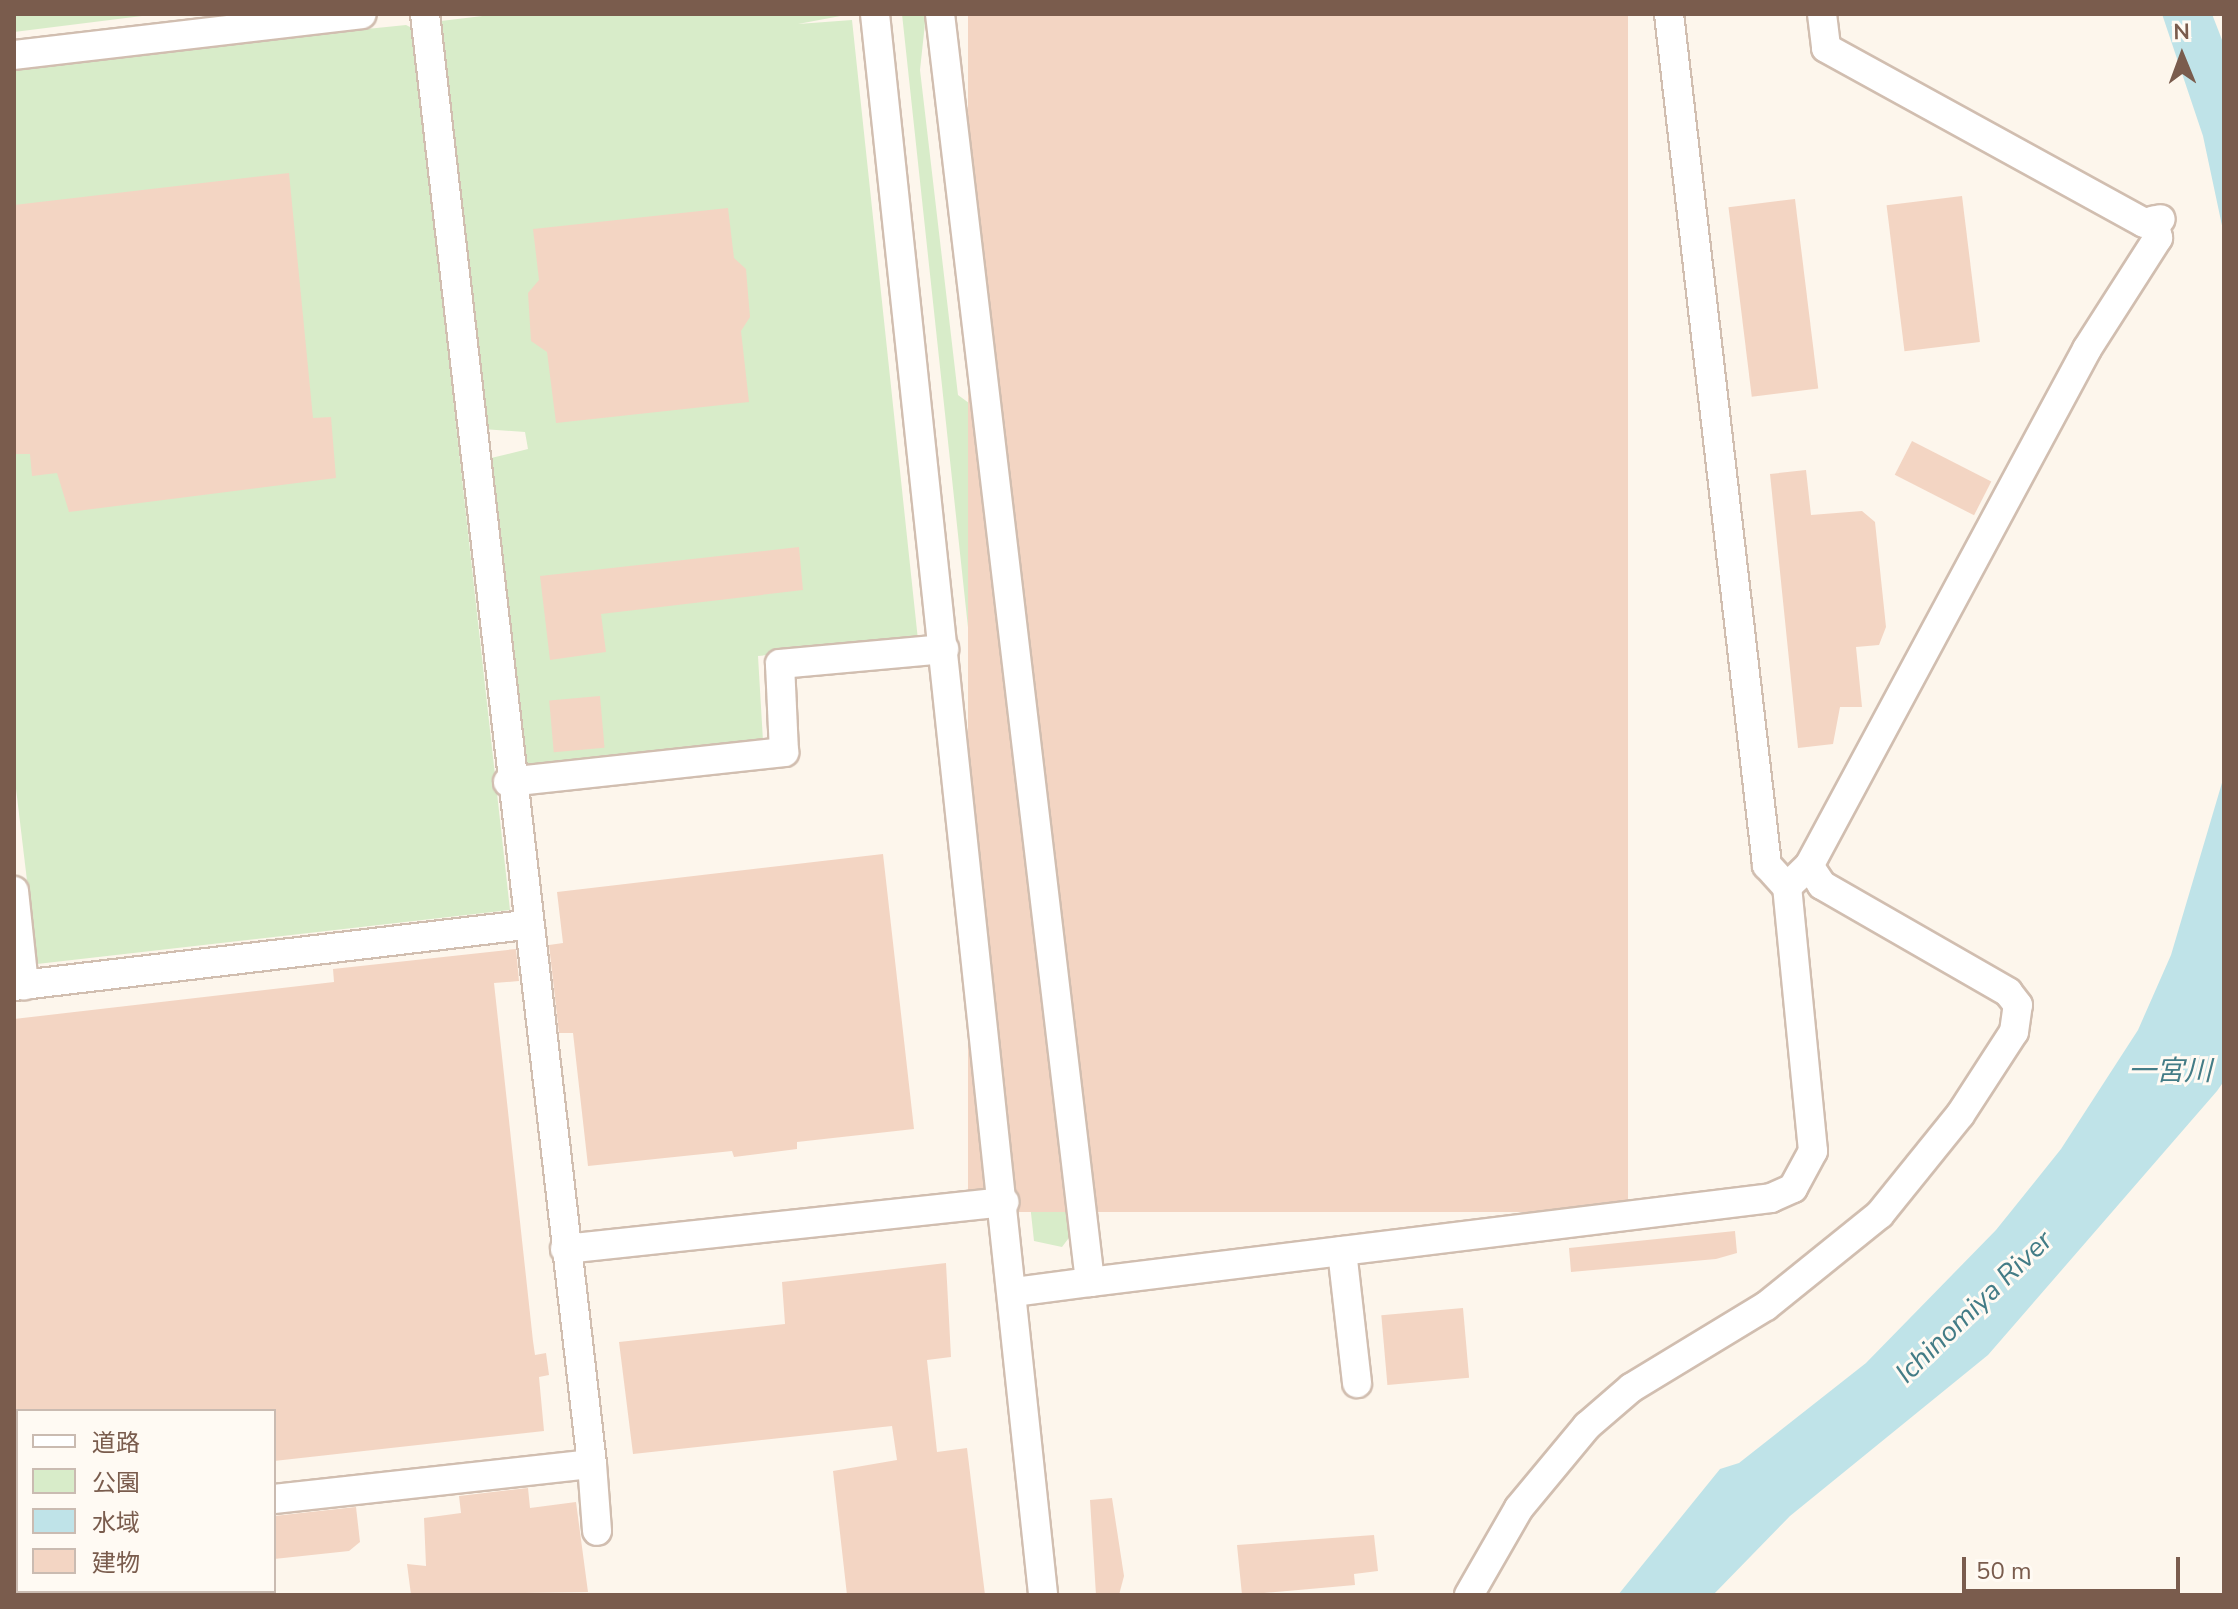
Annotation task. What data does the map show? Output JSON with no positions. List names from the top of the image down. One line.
{"water":["一宮川","Ichinomiya River"],"legend":["道路","公園","水域","建物"],"scale_bar":"50 m","north":"top"}
